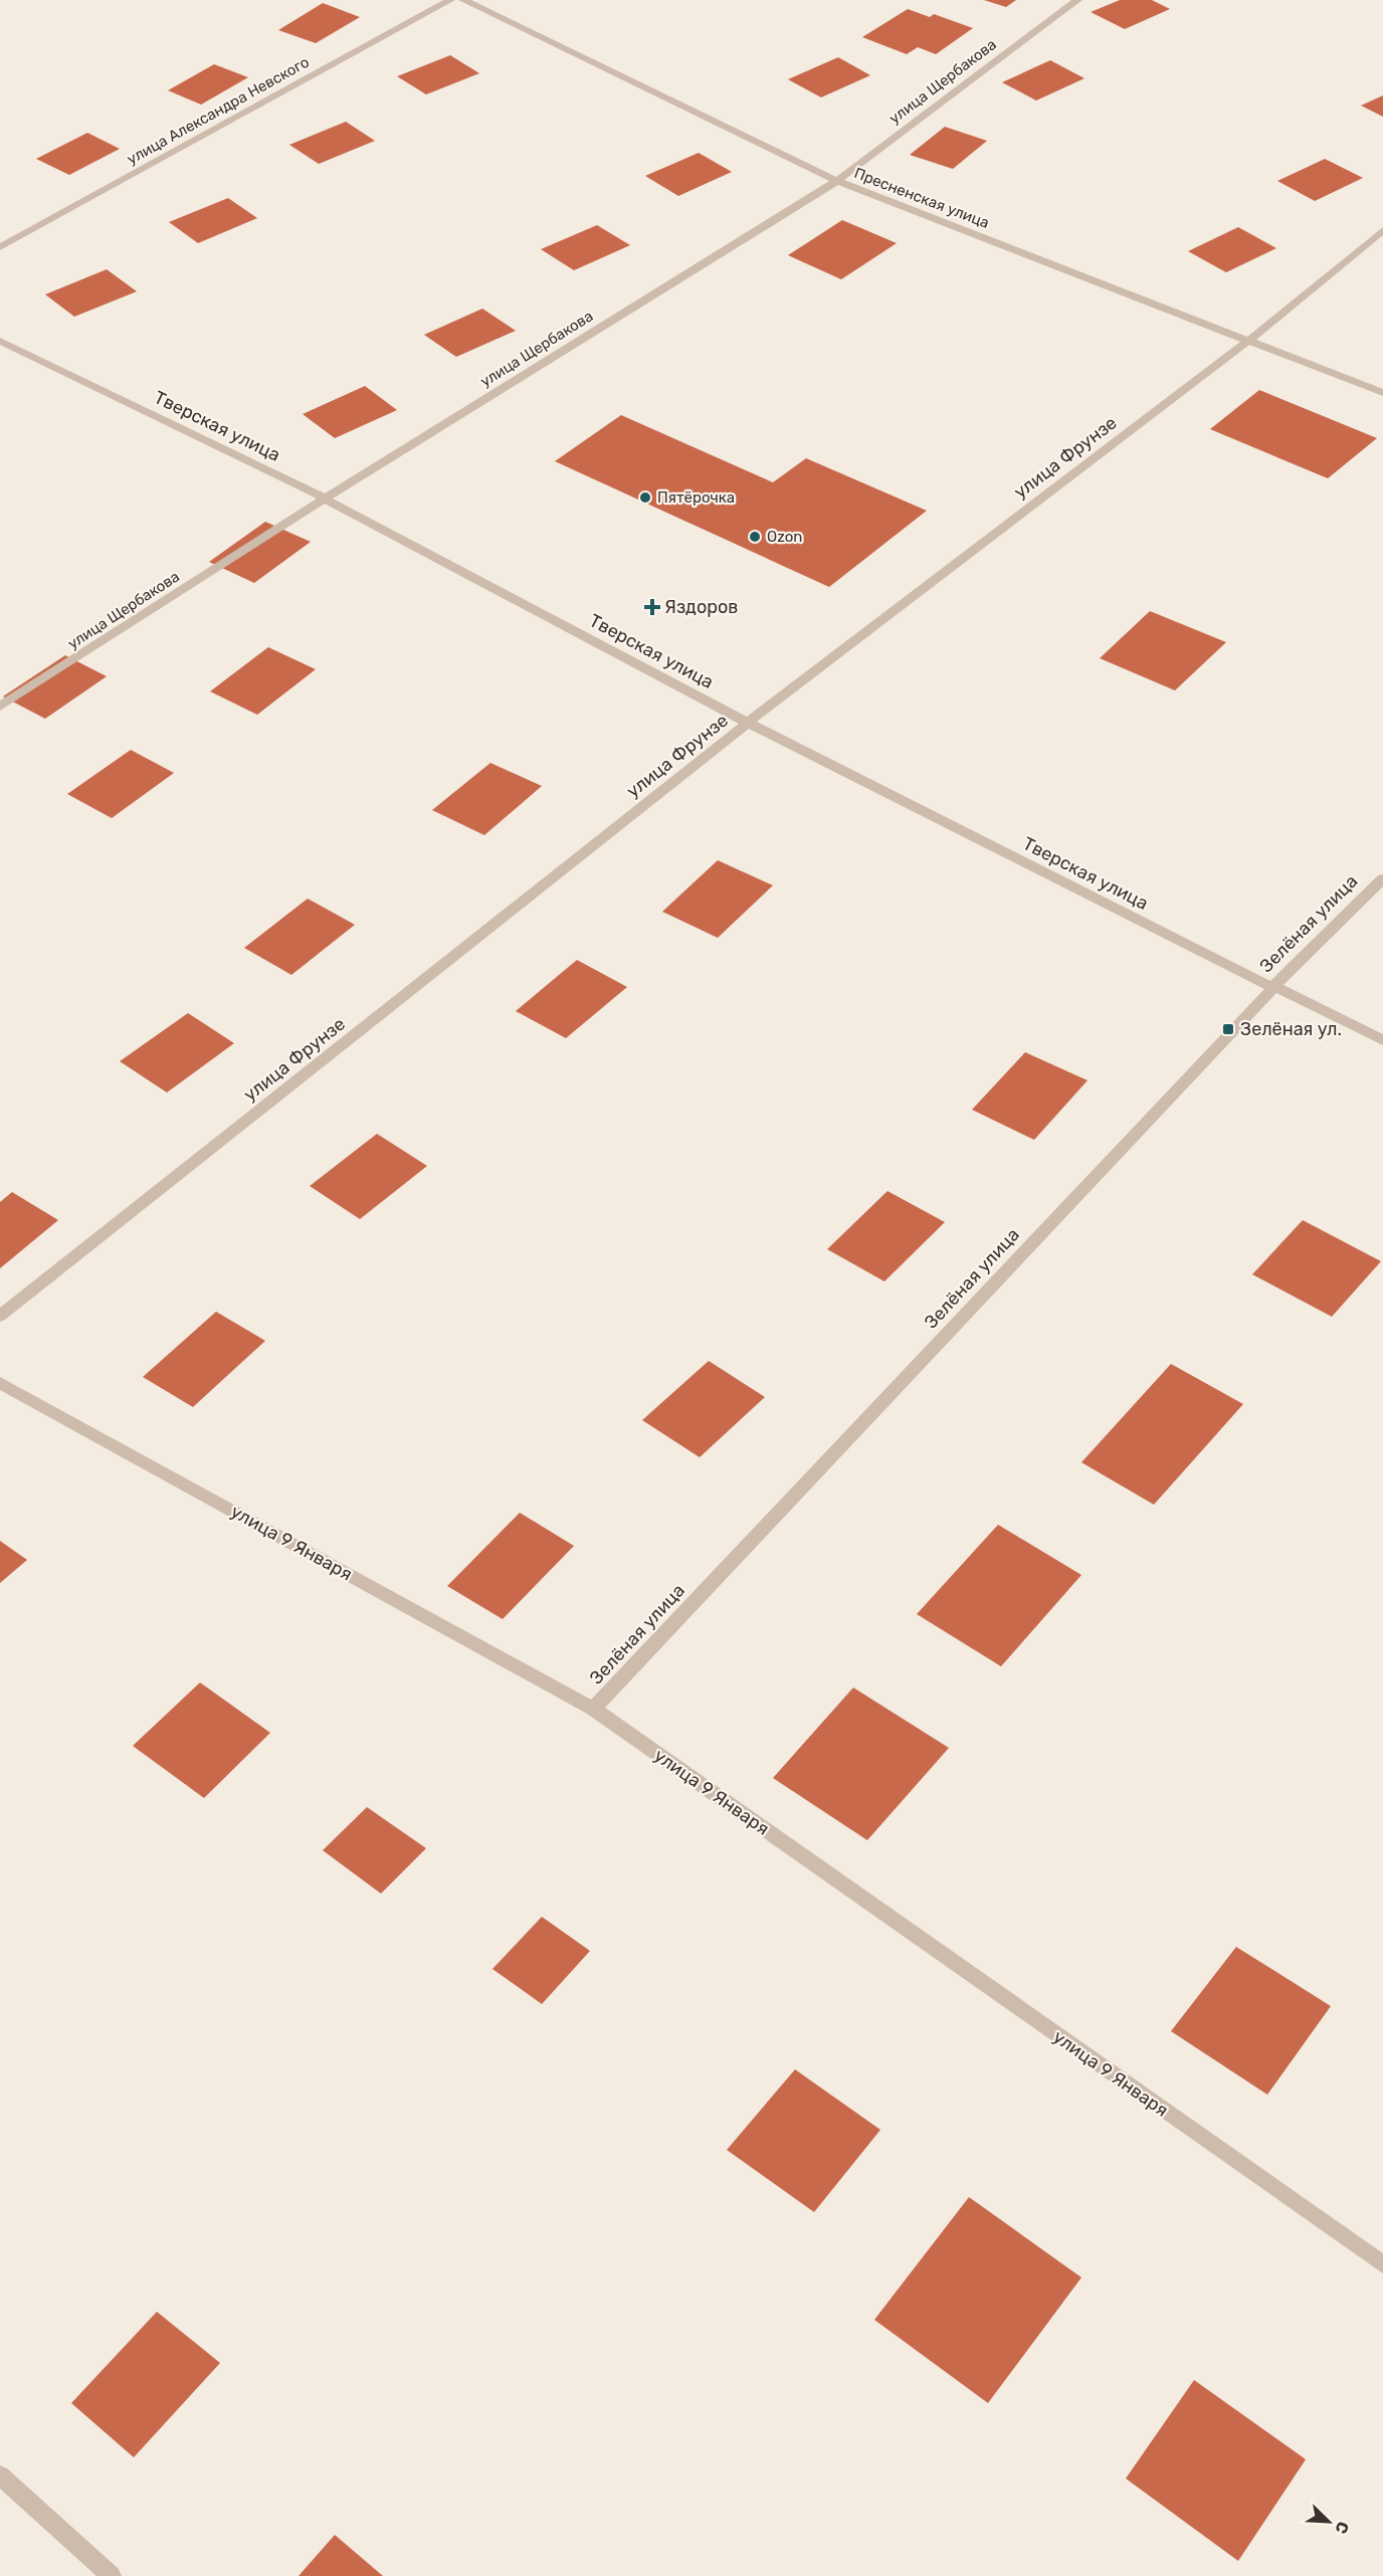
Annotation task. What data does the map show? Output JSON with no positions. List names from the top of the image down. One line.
{"streets":{"street":["улица Щербакова","улица Александра Невского","Пресненская улица","Тверская улица","улица Фрунзе","Зелёная улица","улица 9 Января"]},"crossings":[["улица Щербакова","Пресненская улица"],["улица Щербакова","Тверская улица"],["Пресненская улица","улица Фрунзе"],["Тверская улица","улица Фрунзе"],["Тверская улица","Зелёная улица"],["Зелёная улица","улица 9 Января"]],"places":{"other":["Пятёрочка","Ozon"],"health":["Яздоров"],"transit":["Зелёная ул."]},"north":"bottom right"}
